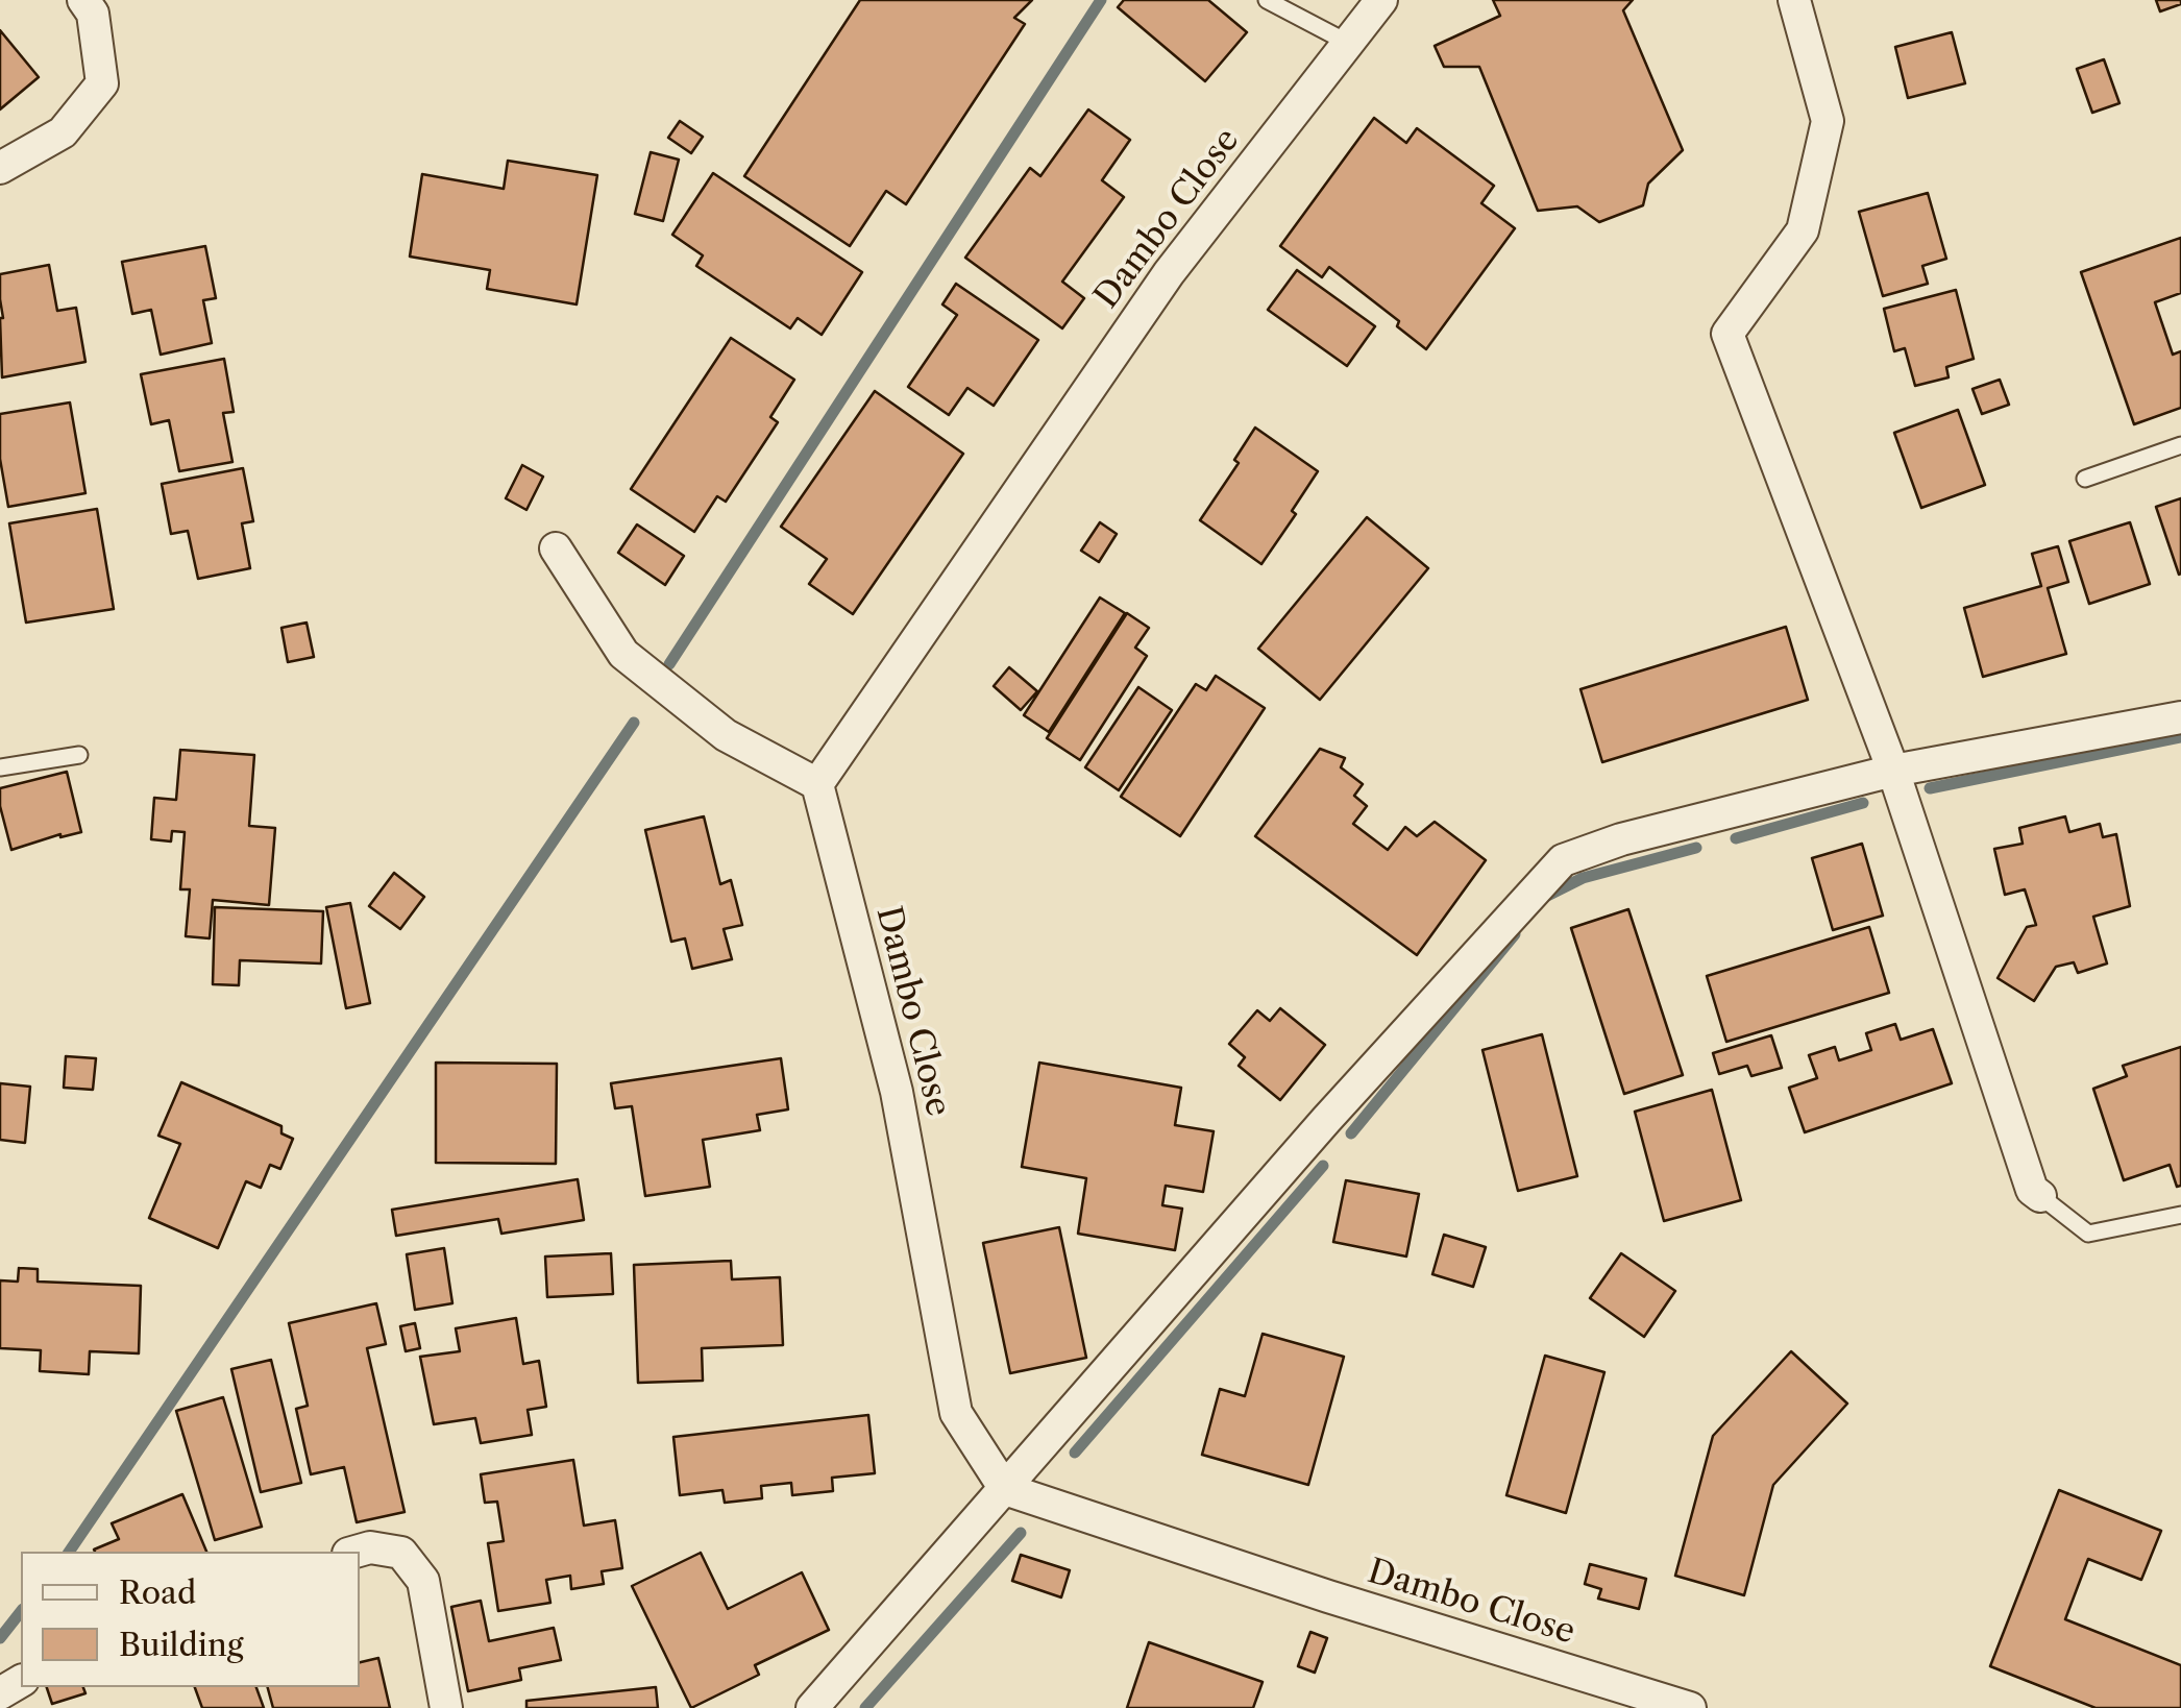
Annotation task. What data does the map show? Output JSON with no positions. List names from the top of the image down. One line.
{"streets":{"street":["Dambo Close"]},"legend":["Road","Building"]}
